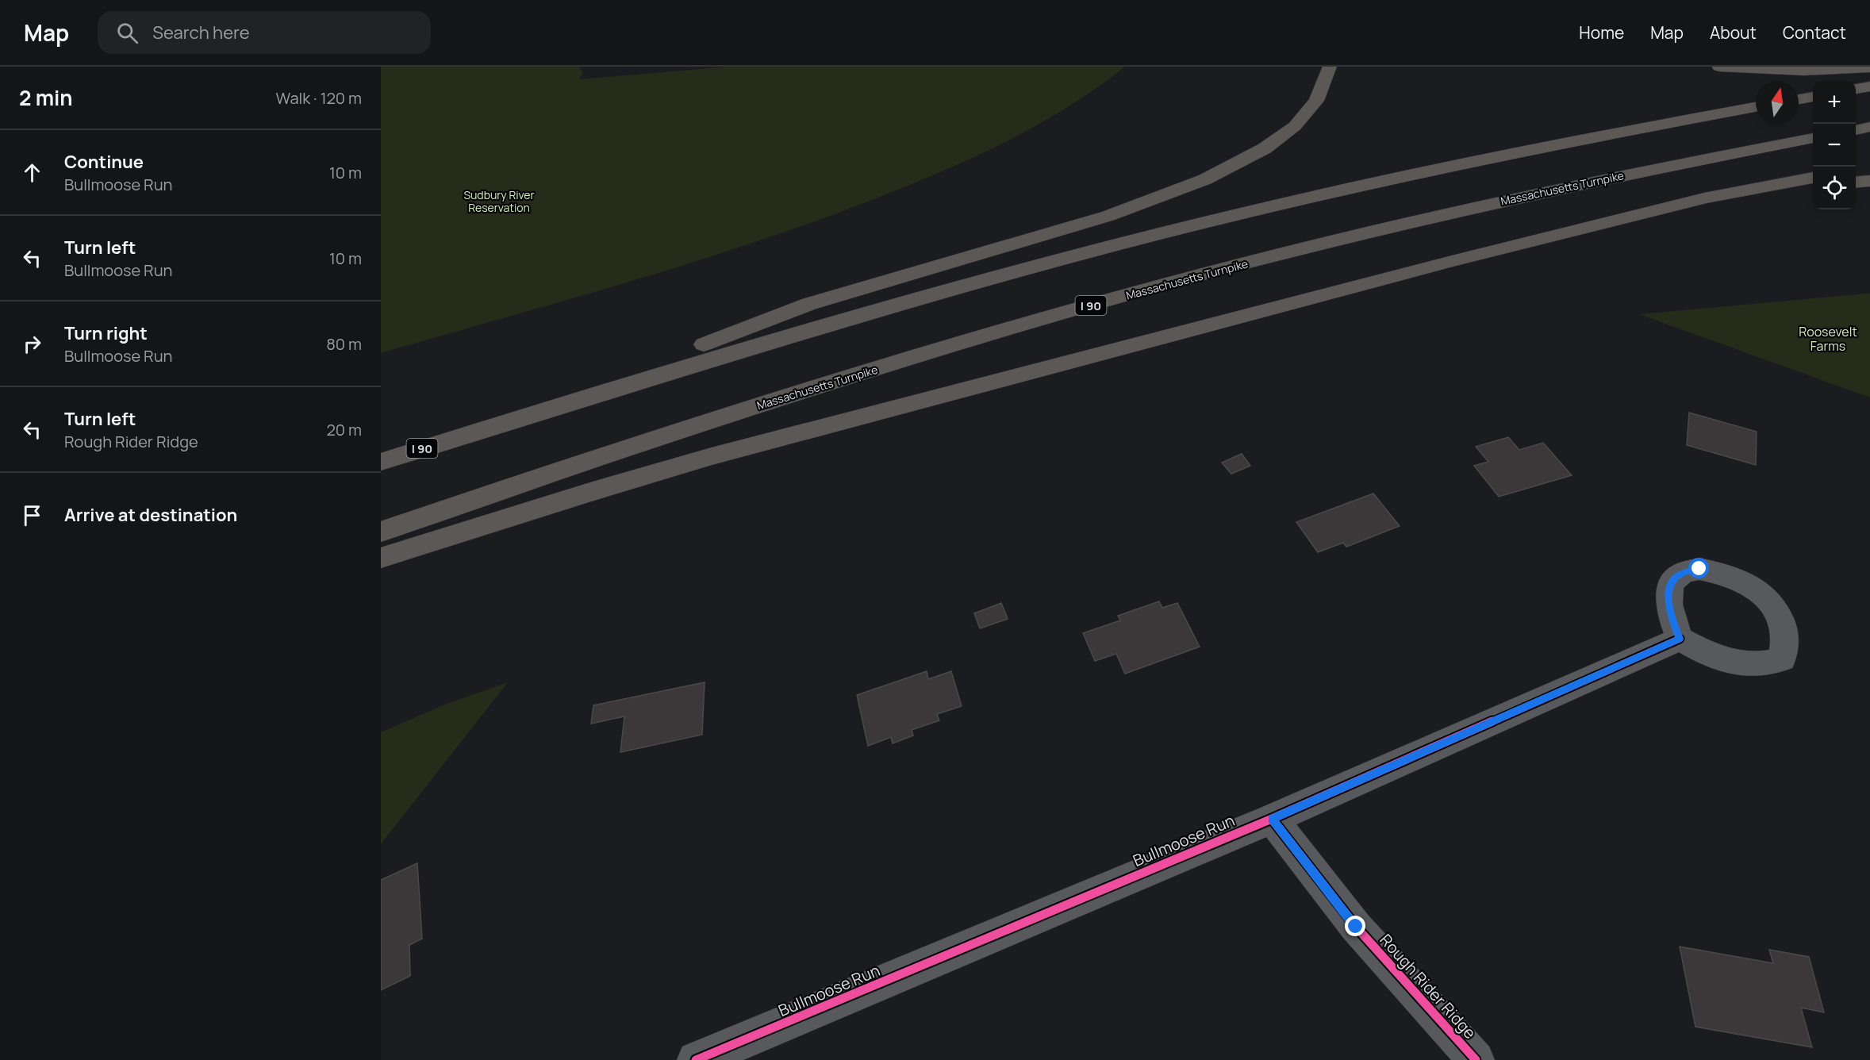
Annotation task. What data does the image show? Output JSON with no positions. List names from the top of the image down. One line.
{"streets":{"highway":["Massachusetts Turnpike","I 90"],"street":["Bullmoose Run","Rough Rider Ridge"]},"crossings":[["Bullmoose Run","Rough Rider Ridge"]],"parks":["Sudbury River Reservation","Roosevelt Farms"],"north":"top","page":{"header":"Map","search":"Search here","nav":["Home","Map","About","Contact"],"heading":["2 min","Walk · 120 m"],"map_buttons":["+","−"],"list":[["Continue","Bullmoose Run","10 m"],["Turn left","Bullmoose Run","10 m"],["Turn right","Bullmoose Run","80 m"],["Turn left","Rough Rider Ridge","20 m"],"Arrive at destination"]}}
